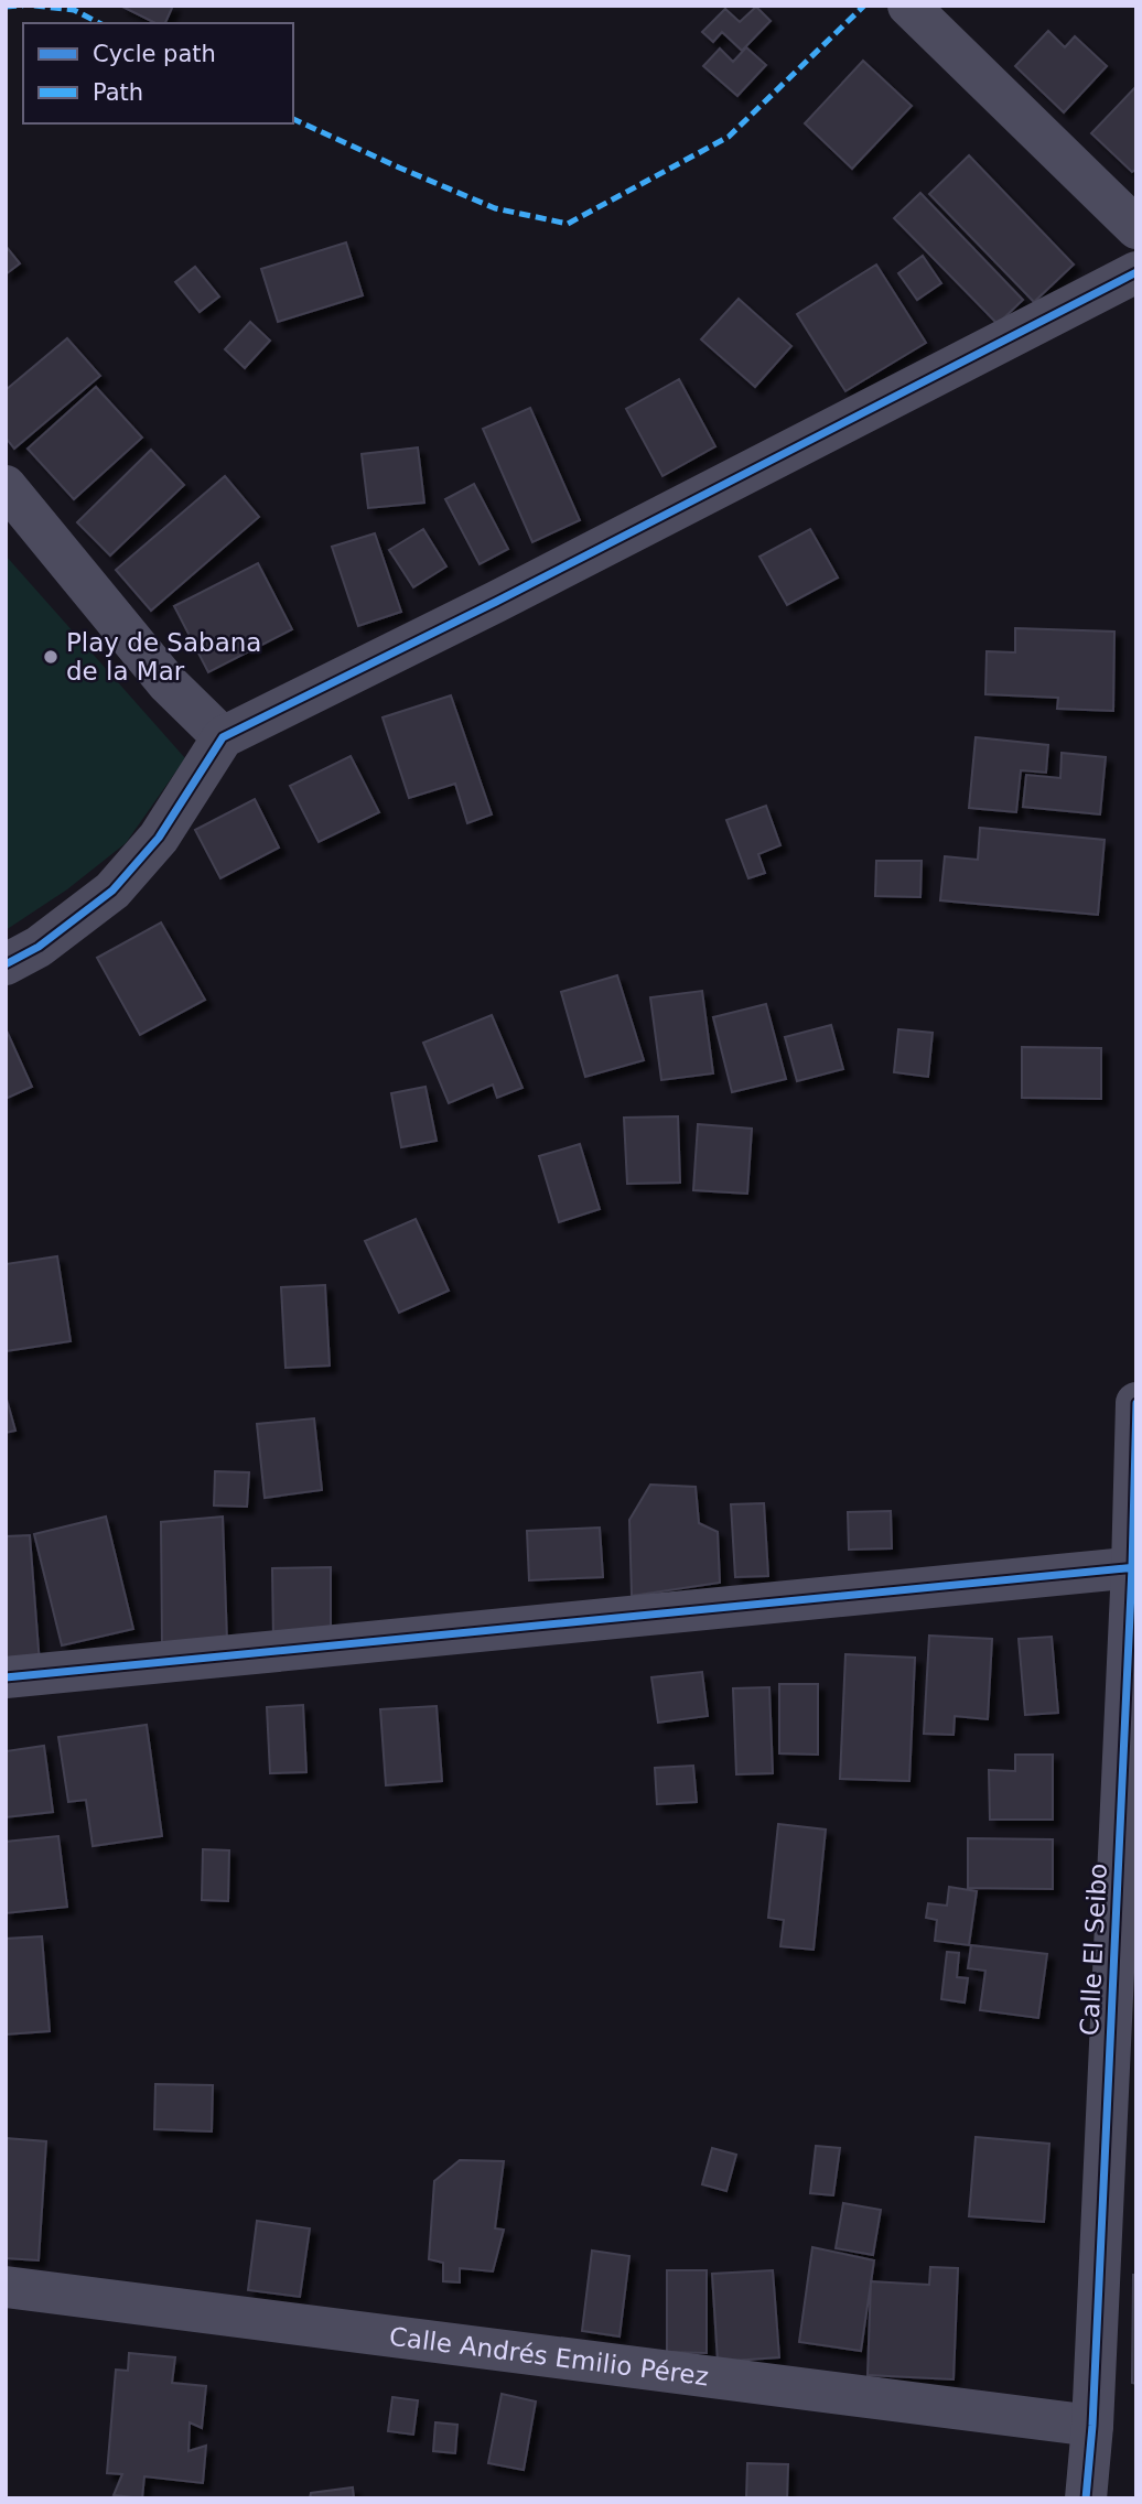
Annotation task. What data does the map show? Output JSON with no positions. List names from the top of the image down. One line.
{"streets":{"street":["Calle El Seibo","Calle Andrés Emilio Pérez"]},"crossings":[["Calle El Seibo","Calle Andrés Emilio Pérez"]],"places":["Play de Sabana de la Mar"],"legend":["Cycle path","Path"]}
